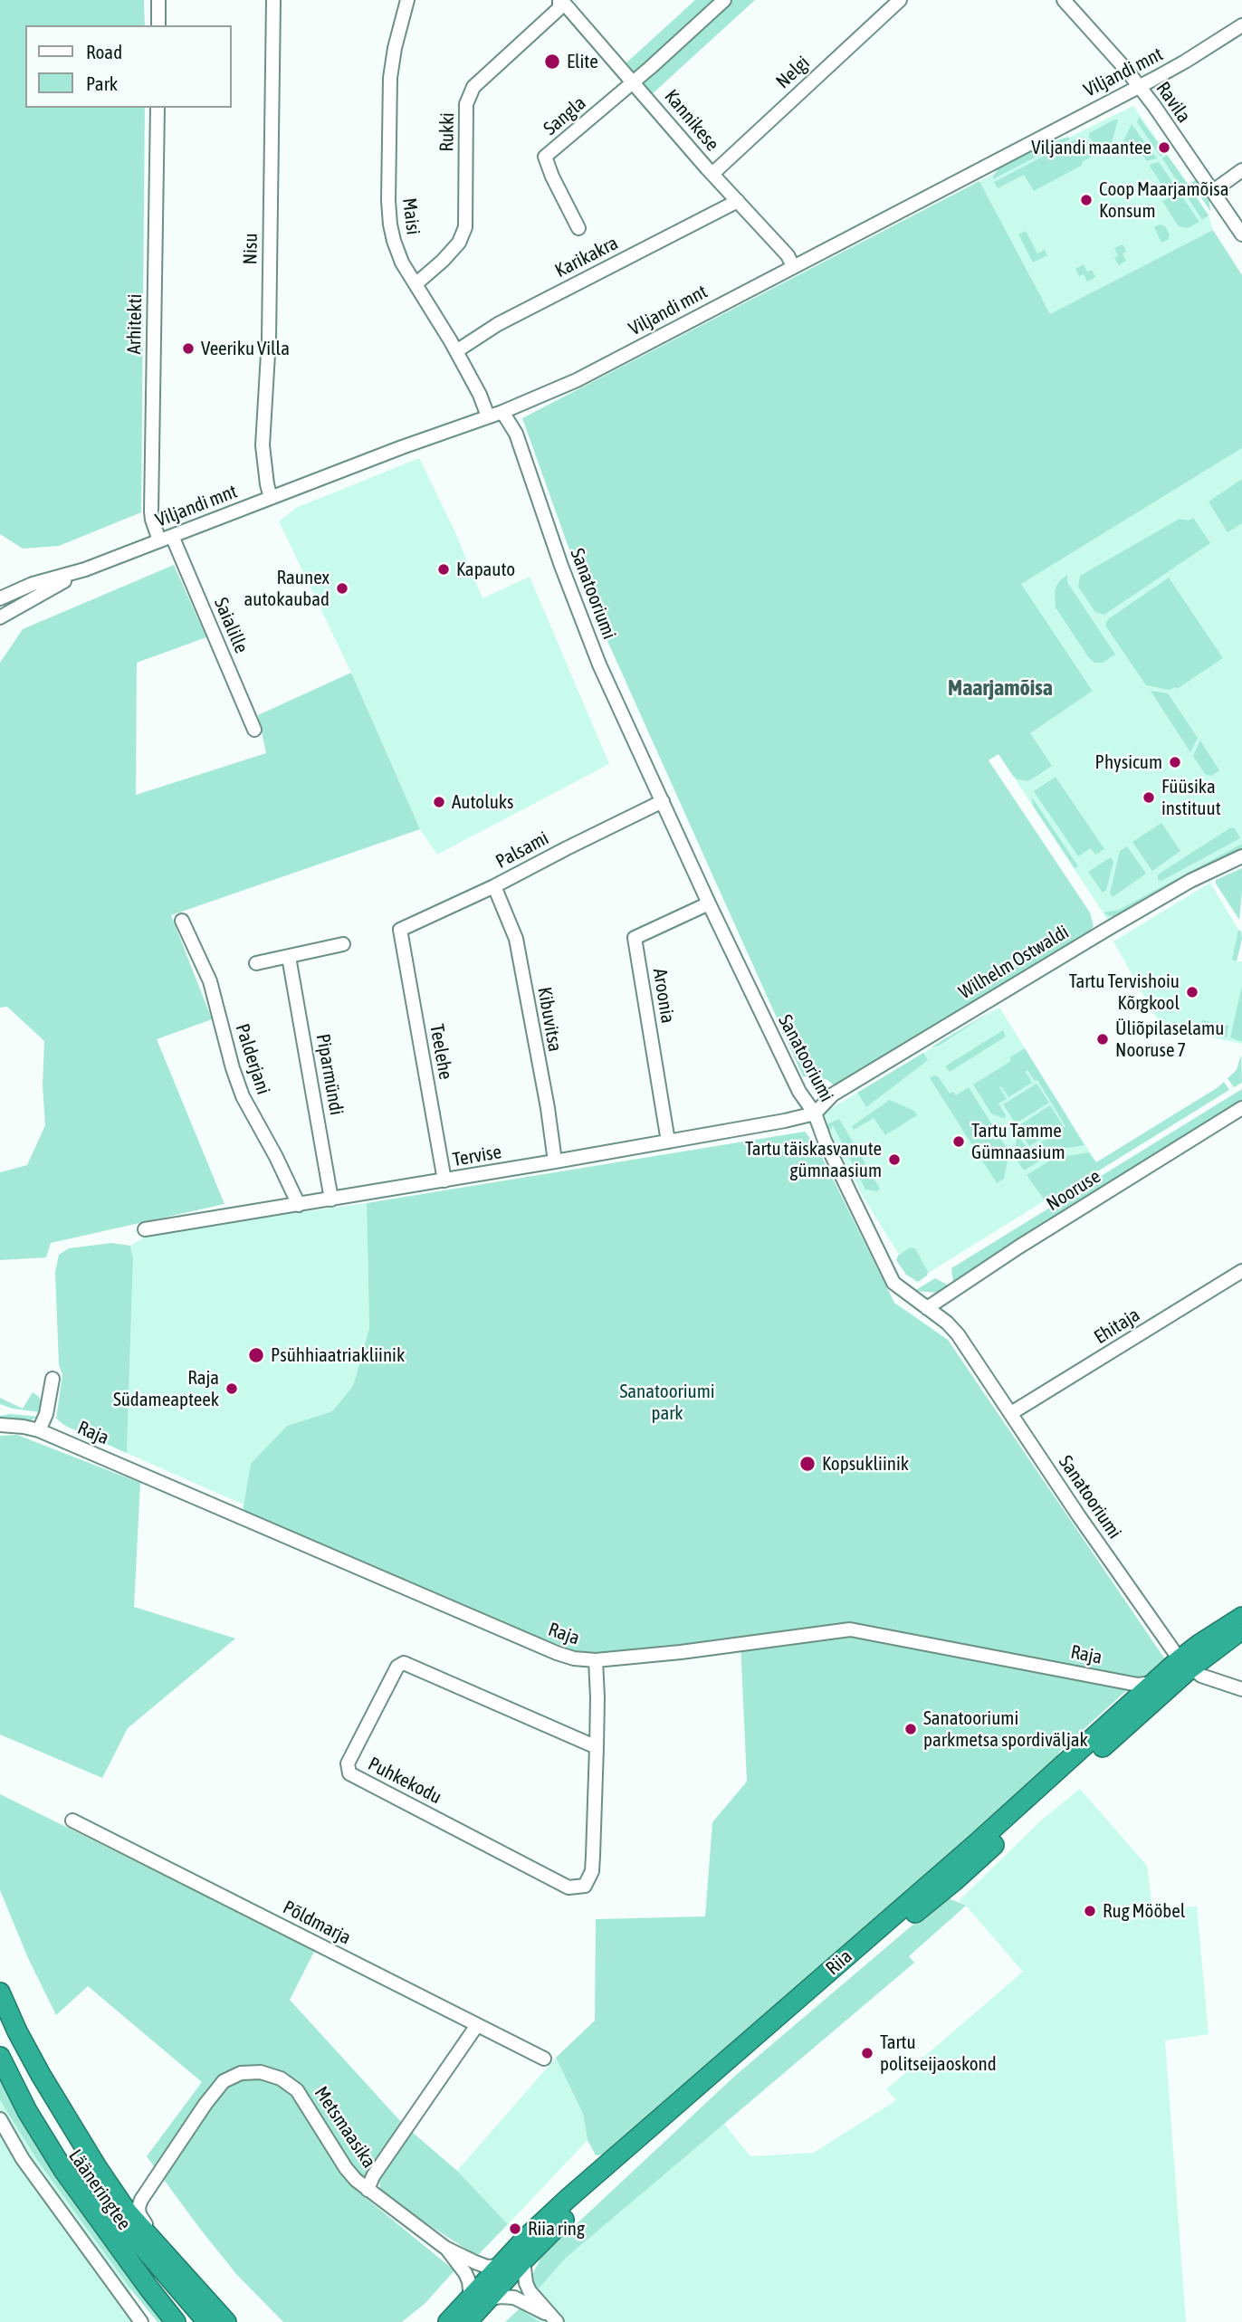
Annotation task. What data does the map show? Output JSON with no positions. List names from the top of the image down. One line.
{"streets":{"highway":["Riia","Lääneringtee"],"street":["Nelgi","Viljandi mnt","Ravila","Sangla","Kannikese","Rukki","Maisi","Nisu","Karikakra","Arhitekti","Sanatooriumi","Saialille","Palsami","Wilhelm Ostwaldi","Aroonia","Kibuvitsa","Teelehe","Palderjani","Piparmündi","Tervise","Nooruse","Ehitaja","Raja","Puhkekodu","Põldmarja","Metsmaasika"]},"crossings":[["Nelgi","Kannikese"],["Viljandi mnt","Ravila"],["Viljandi mnt","Kannikese"],["Viljandi mnt","Maisi"],["Viljandi mnt","Nisu"],["Viljandi mnt","Arhitekti"],["Viljandi mnt","Sanatooriumi"],["Viljandi mnt","Saialille"],["Sangla","Kannikese"],["Kannikese","Rukki"],["Kannikese","Karikakra"],["Rukki","Maisi"],["Maisi","Karikakra"],["Arhitekti","Saialille"],["Sanatooriumi","Palsami"],["Sanatooriumi","Wilhelm Ostwaldi"],["Sanatooriumi","Aroonia"],["Sanatooriumi","Tervise"],["Sanatooriumi","Nooruse"],["Sanatooriumi","Ehitaja"],["Sanatooriumi","Riia"],["Palsami","Kibuvitsa"],["Palsami","Teelehe"],["Wilhelm Ostwaldi","Tervise"],["Aroonia","Tervise"],["Kibuvitsa","Tervise"],["Teelehe","Tervise"],["Palderjani","Tervise"],["Piparmündi","Tervise"],["Raja","Puhkekodu"],["Raja","Riia"],["Riia","Metsmaasika"],["Metsmaasika","Lääneringtee"]],"districts":["Maarjamõisa"],"parks":["Sanatooriumi park"],"places":["Elite","Viljandi maantee","Coop Maarjamõisa Konsum","Veeriku Villa","Kapauto","Raunex autokaubad","Physicum","Füüsika instituut","Autoluks","Tartu Tervishoiu Kõrgkool","Üliõpilaselamu Nooruse 7","Tartu Tamme Gümnaasium","Tartu täiskasvanute gümnaasium","Psühhiaatriakliinik","Raja Südameapteek","Kopsukliinik","Sanatooriumi parkmetsa spordiväljak","Rug Mööbel","Tartu politseijaoskond","Riia ring"],"legend":["Road","Park"]}
